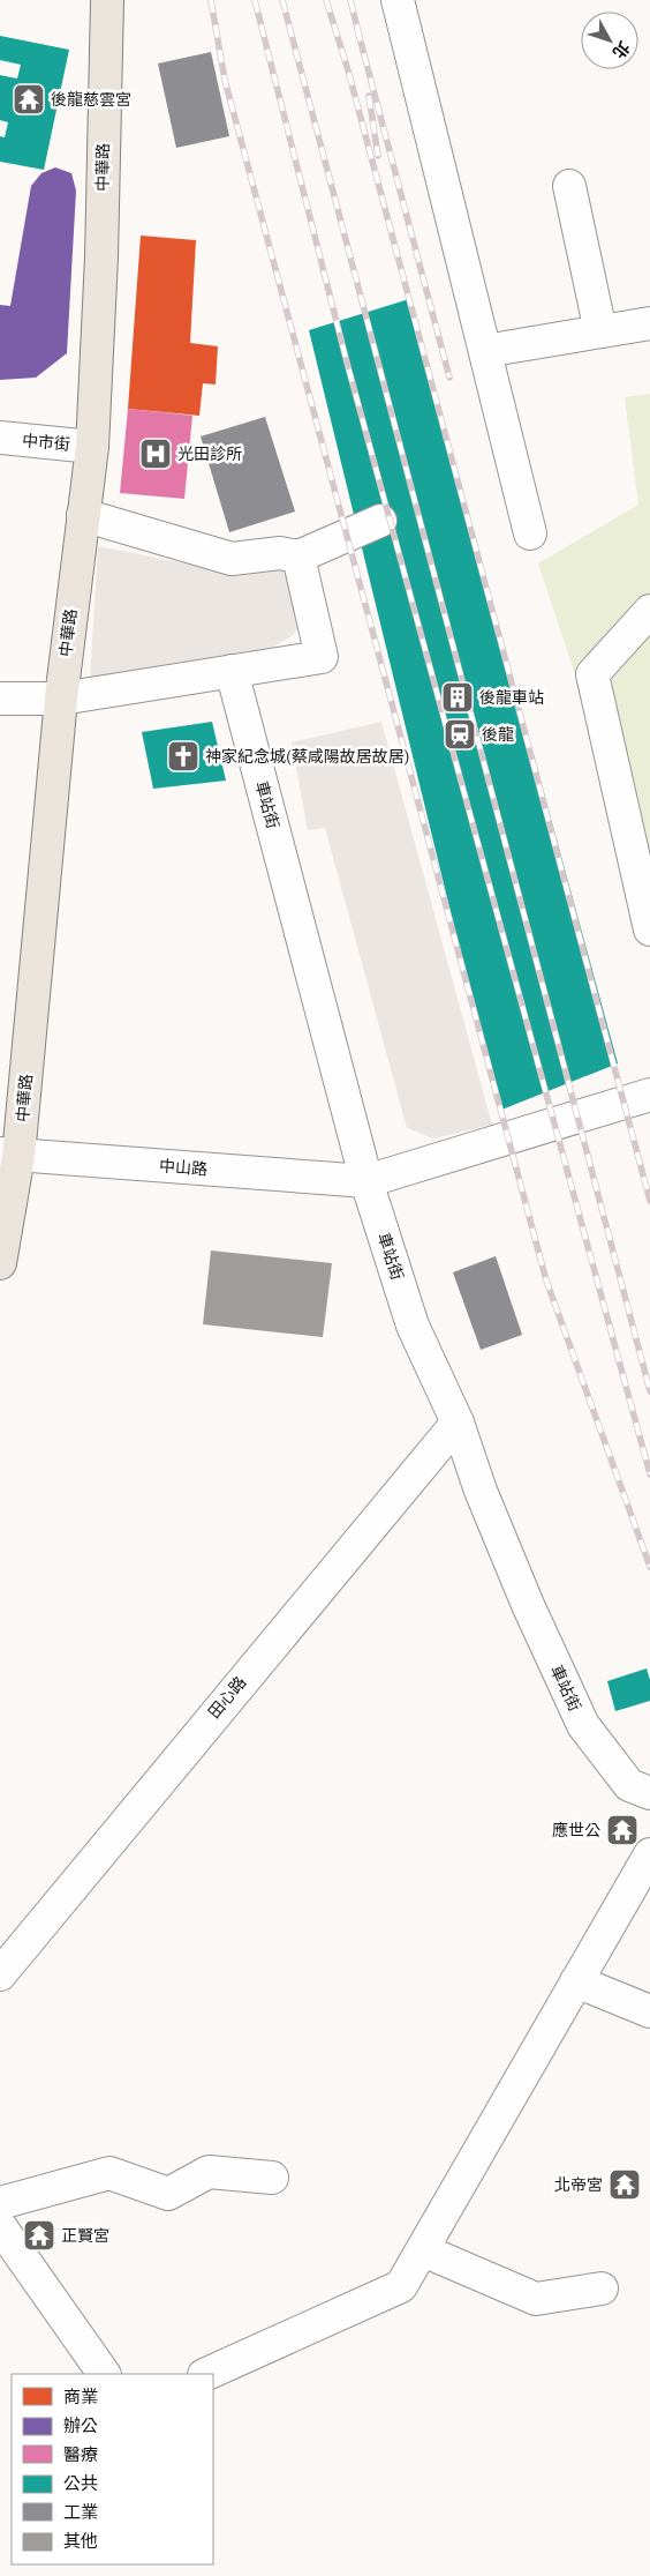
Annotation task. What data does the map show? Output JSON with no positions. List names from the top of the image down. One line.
{"streets":{"main road":["中華路"],"street":["中市街","車站街","中山路","田心路"]},"crossings":[["中華路","中市街"],["中華路","中山路"],["車站街","中山路"],["車站街","田心路"]],"places":{"temple":["後龍慈雲宮","應世公","北帝宮","正賢宮"],"hospital":["光田診所"],"building":["後龍車站"],"station":["後龍"],"church":["神家紀念城(蔡咸陽故居故居)"]},"legend":["商業","辦公","醫療","公共","工業","其他"],"north":"bottom right"}
